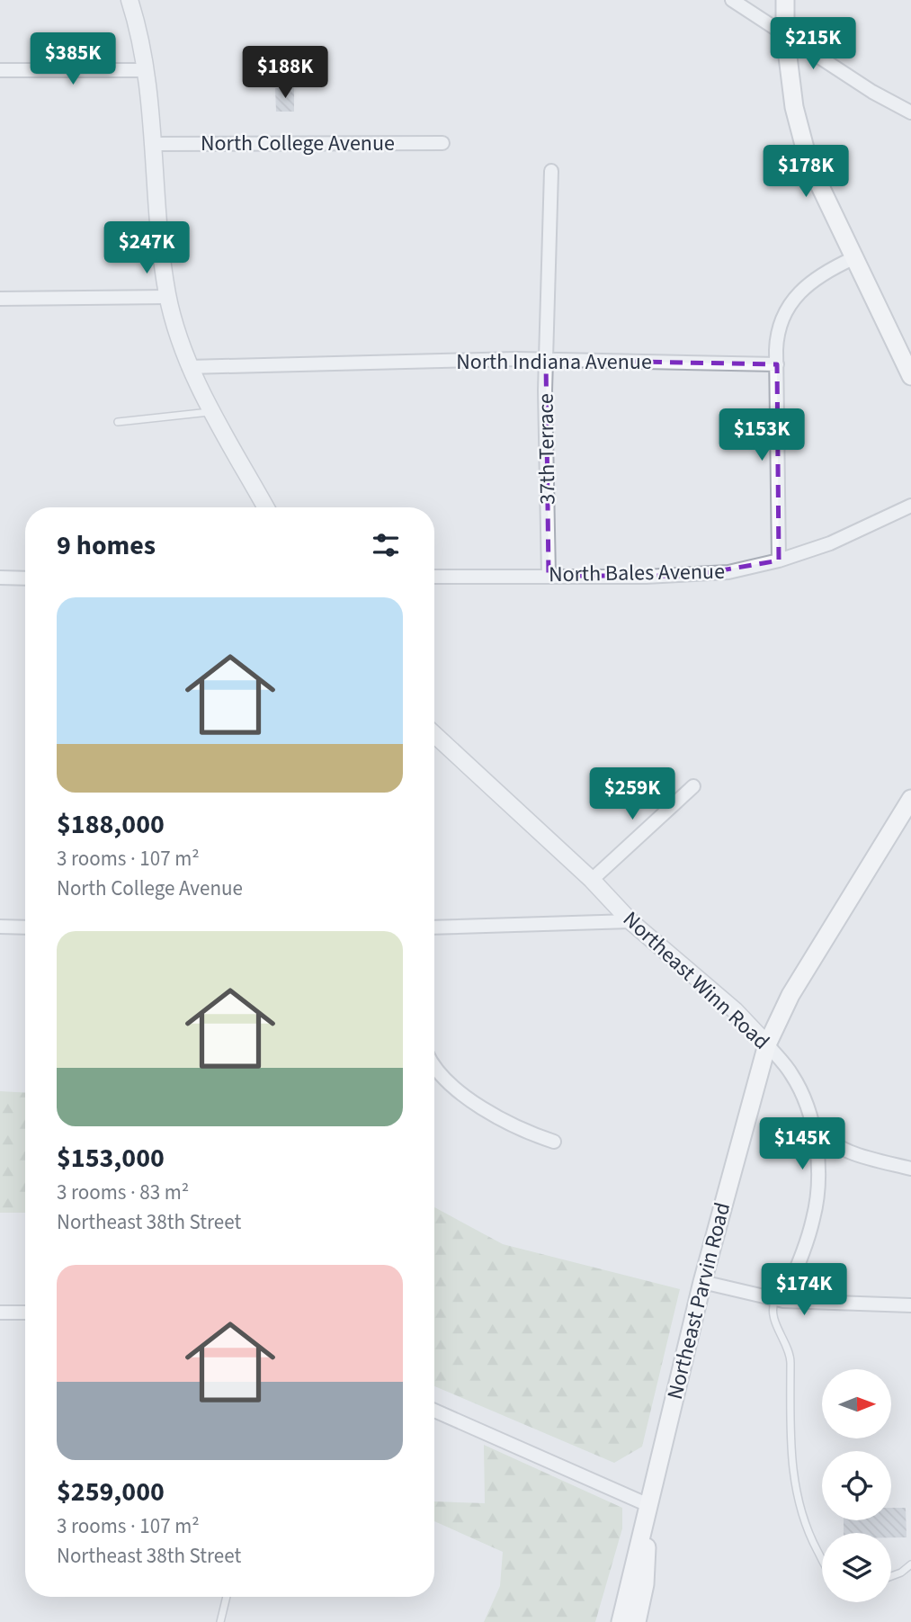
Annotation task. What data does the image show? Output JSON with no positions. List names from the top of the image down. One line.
{"streets":{"main road":["Northeast Parvin Road"],"street":["North College Avenue","North Indiana Avenue","37th Terrace","North Bales Avenue","Northeast Winn Road"]},"crossings":[["North Indiana Avenue","37th Terrace"],["37th Terrace","North Bales Avenue"],["Northeast Winn Road","Northeast Parvin Road"]],"north":"right","page":{"price":["$215K","$385K","$188K","$178K","$247K","$153K","$259K","$145K","$174K"],"heading":"9 homes","list":[{"name":"$188,000","note":"3 rooms · 107 m² · North College Avenue"},{"name":"$153,000","note":"3 rooms · 83 m² · Northeast 38th Street"},{"name":"$259,000","note":"3 rooms · 107 m² · Northeast 38th Street"}]}}
